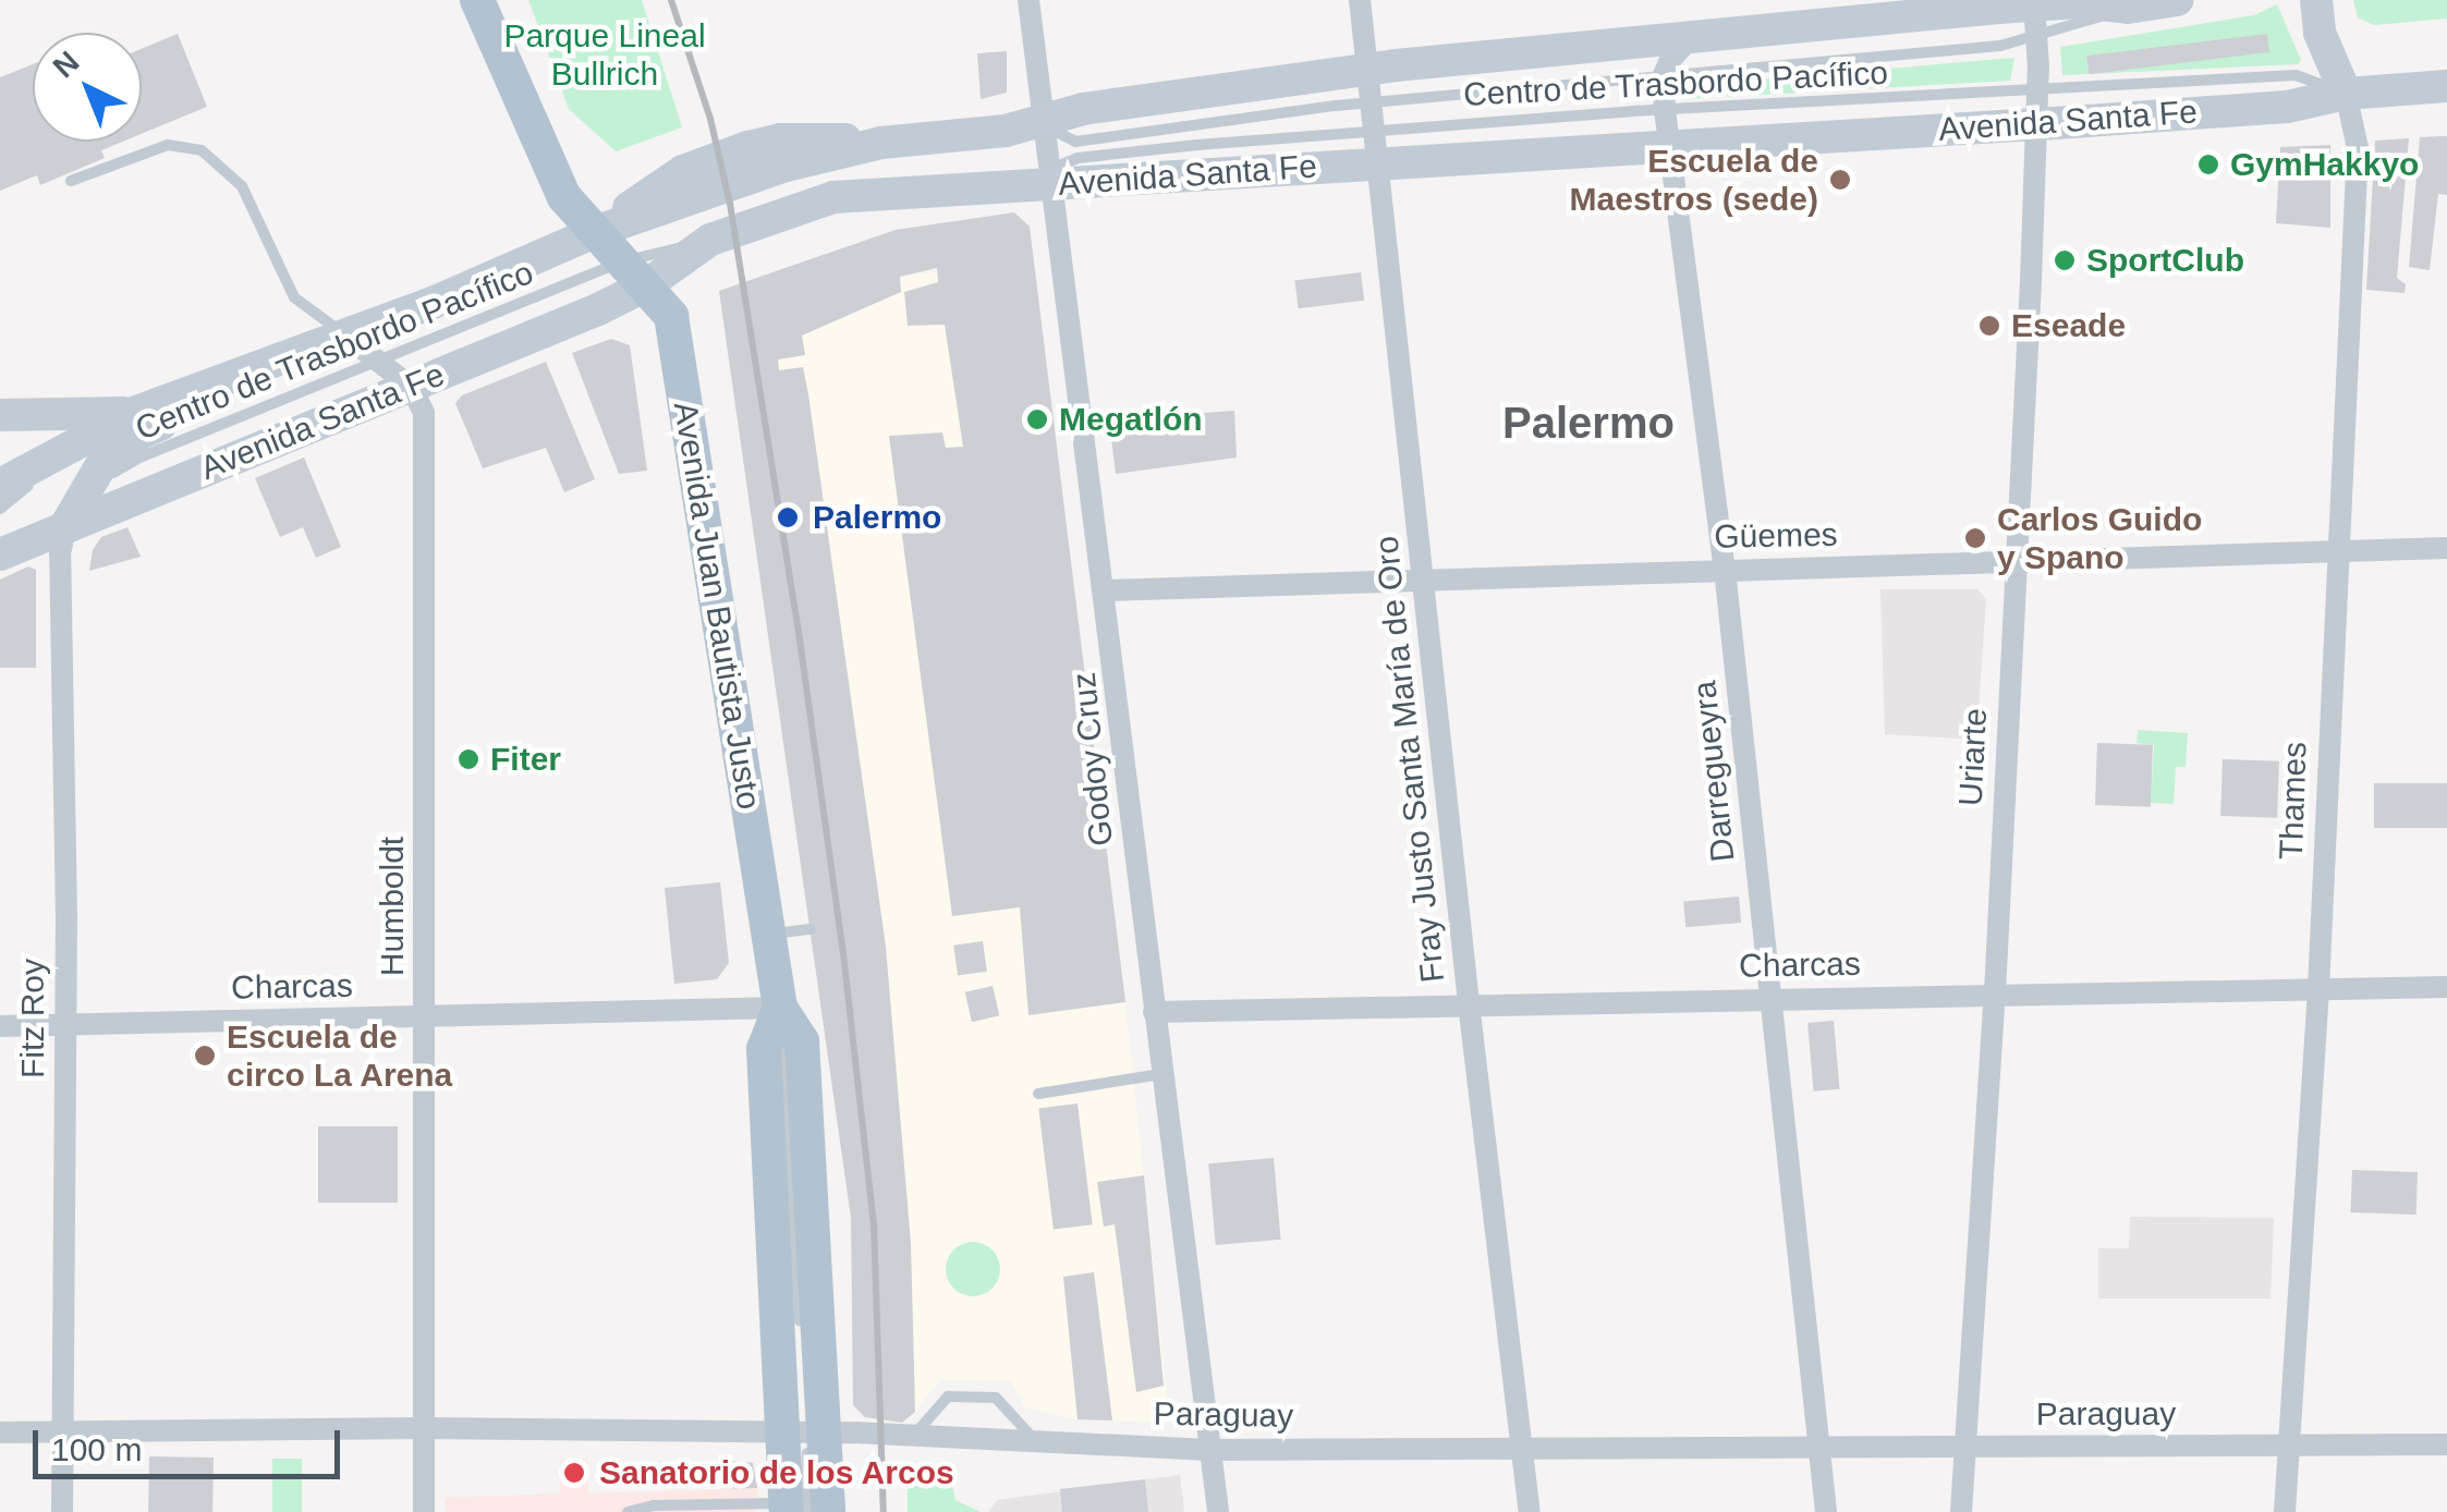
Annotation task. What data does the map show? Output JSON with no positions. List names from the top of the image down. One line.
{"streets":{"main road":["Avenida Santa Fe","Avenida Juan Bautista Justo"],"street":["Güemes","Uriarte","Godoy Cruz","Fray Justo Santa María de Oro","Darregueyra","Thames","Humboldt","Charcas","Fitz Roy","Paraguay"],"lane":["Centro de Trasbordo Pacífico"]},"crossings":[["Centro de Trasbordo Pacífico","Avenida Santa Fe"],["Centro de Trasbordo Pacífico","Avenida Juan Bautista Justo"],["Centro de Trasbordo Pacífico","Uriarte"],["Centro de Trasbordo Pacífico","Godoy Cruz"],["Centro de Trasbordo Pacífico","Fray Justo Santa María de Oro"],["Centro de Trasbordo Pacífico","Darregueyra"],["Centro de Trasbordo Pacífico","Thames"],["Avenida Santa Fe","Avenida Juan Bautista Justo"],["Avenida Santa Fe","Uriarte"],["Avenida Santa Fe","Godoy Cruz"],["Avenida Santa Fe","Fray Justo Santa María de Oro"],["Avenida Santa Fe","Darregueyra"],["Avenida Santa Fe","Thames"],["Avenida Santa Fe","Humboldt"],["Avenida Santa Fe","Fitz Roy"],["Güemes","Uriarte"],["Güemes","Godoy Cruz"],["Güemes","Fray Justo Santa María de Oro"],["Güemes","Darregueyra"],["Güemes","Thames"],["Avenida Juan Bautista Justo","Charcas"],["Avenida Juan Bautista Justo","Paraguay"],["Uriarte","Charcas"],["Uriarte","Paraguay"],["Godoy Cruz","Charcas"],["Godoy Cruz","Paraguay"],["Fray Justo Santa María de Oro","Charcas"],["Fray Justo Santa María de Oro","Paraguay"],["Darregueyra","Charcas"],["Darregueyra","Paraguay"],["Thames","Charcas"],["Thames","Paraguay"],["Humboldt","Charcas"],["Humboldt","Paraguay"],["Charcas","Fitz Roy"],["Fitz Roy","Paraguay"]],"districts":["Palermo"],"parks":["Parque Lineal Bullrich"],"places":["GymHakkyo","Escuela de Maestros (sede)","SportClub","Eseade","Megatlón","Palermo","Carlos Guido y Spano","Fiter","Escuela de circo La Arena","Sanatorio de los Arcos"],"scale_bar":"100 m","north":"top left"}
